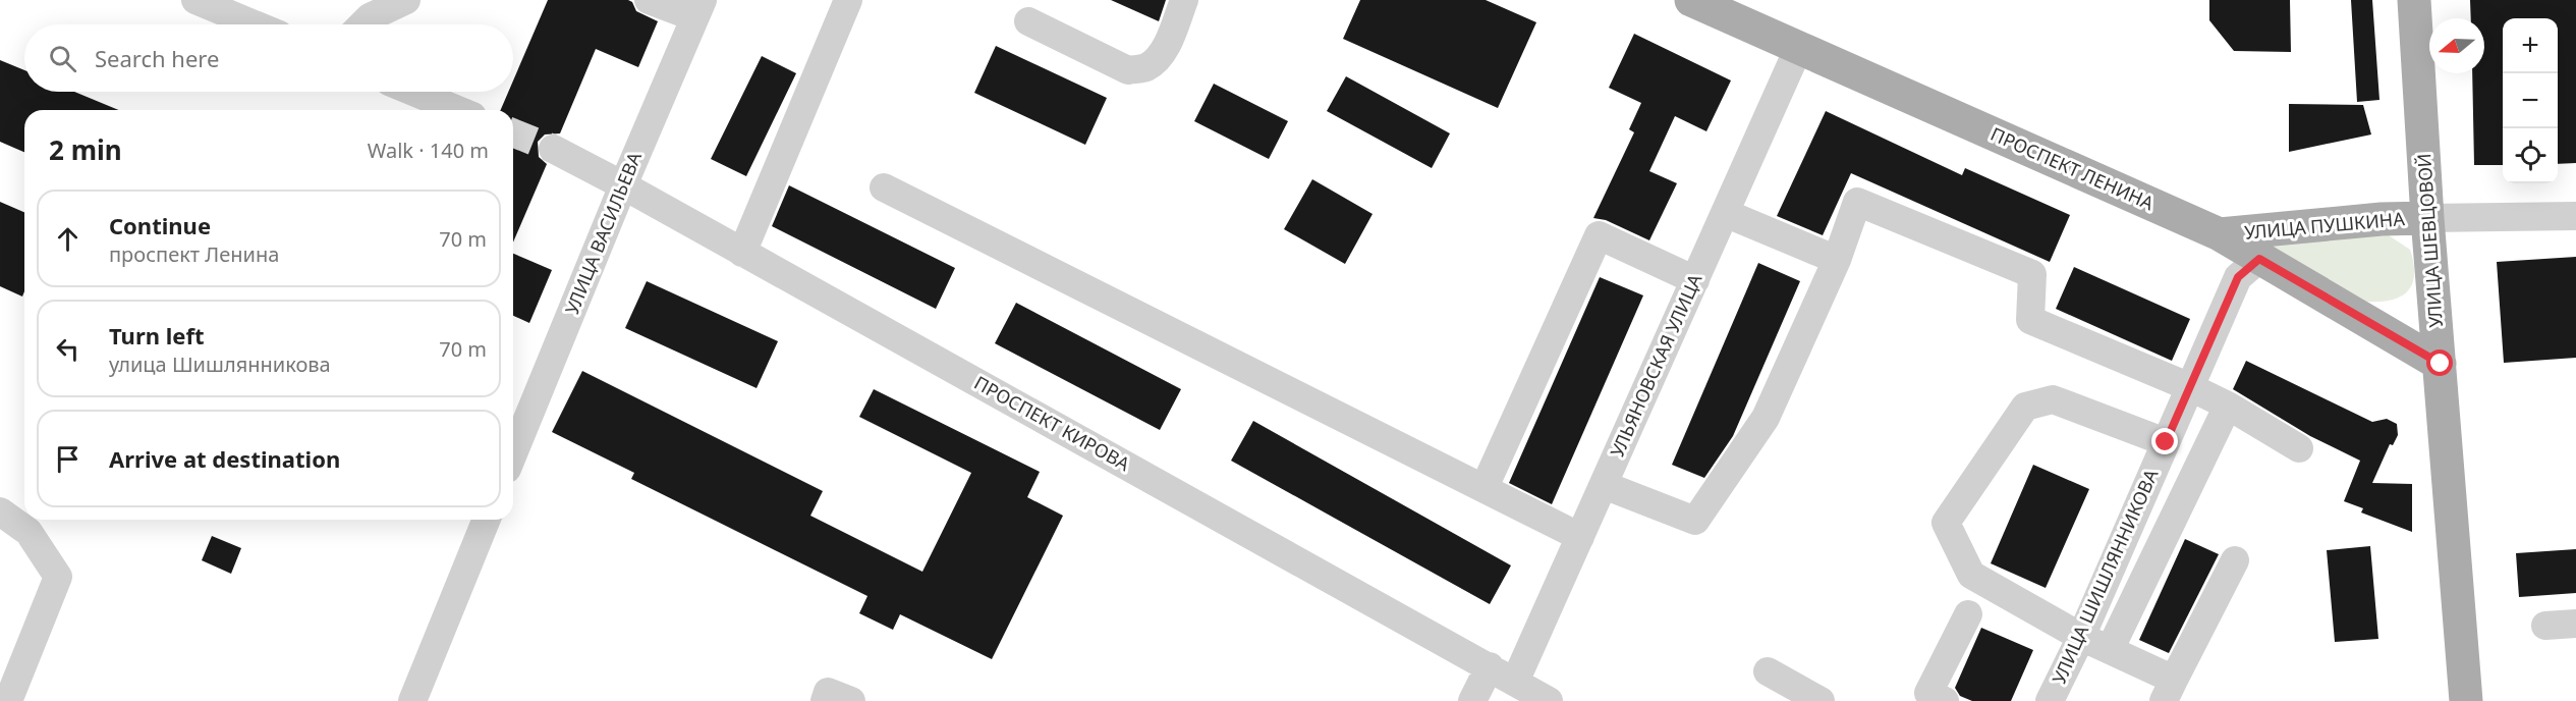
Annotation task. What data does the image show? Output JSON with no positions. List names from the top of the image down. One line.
{"streets":{"main road":["ПРОСПЕКТ ЛЕНИНА","УЛИЦА ПУШКИНА","УЛИЦА ШЕВЦОВОЙ"],"street":["УЛИЦА ВАСИЛЬЕВА","УЛЬЯНОВСКАЯ УЛИЦА","ПРОСПЕКТ КИРОВА","УЛИЦА ШИШЛЯННИКОВА"]},"crossings":[["ПРОСПЕКТ ЛЕНИНА","УЛИЦА ПУШКИНА"],["ПРОСПЕКТ ЛЕНИНА","УЛИЦА ШЕВЦОВОЙ"],["ПРОСПЕКТ ЛЕНИНА","УЛЬЯНОВСКАЯ УЛИЦА"],["ПРОСПЕКТ ЛЕНИНА","УЛИЦА ШИШЛЯННИКОВА"],["УЛИЦА ПУШКИНА","УЛИЦА ШЕВЦОВОЙ"],["УЛИЦА ВАСИЛЬЕВА","ПРОСПЕКТ КИРОВА"],["УЛЬЯНОВСКАЯ УЛИЦА","ПРОСПЕКТ КИРОВА"]],"north":"left","page":{"map_buttons":["+","−"],"search":"Search here","heading":["2 min","Walk · 140 m"],"list":[["Continue","проспект Ленина","70 m"],["Turn left","улица Шишлянникова","70 m"],"Arrive at destination"]}}
